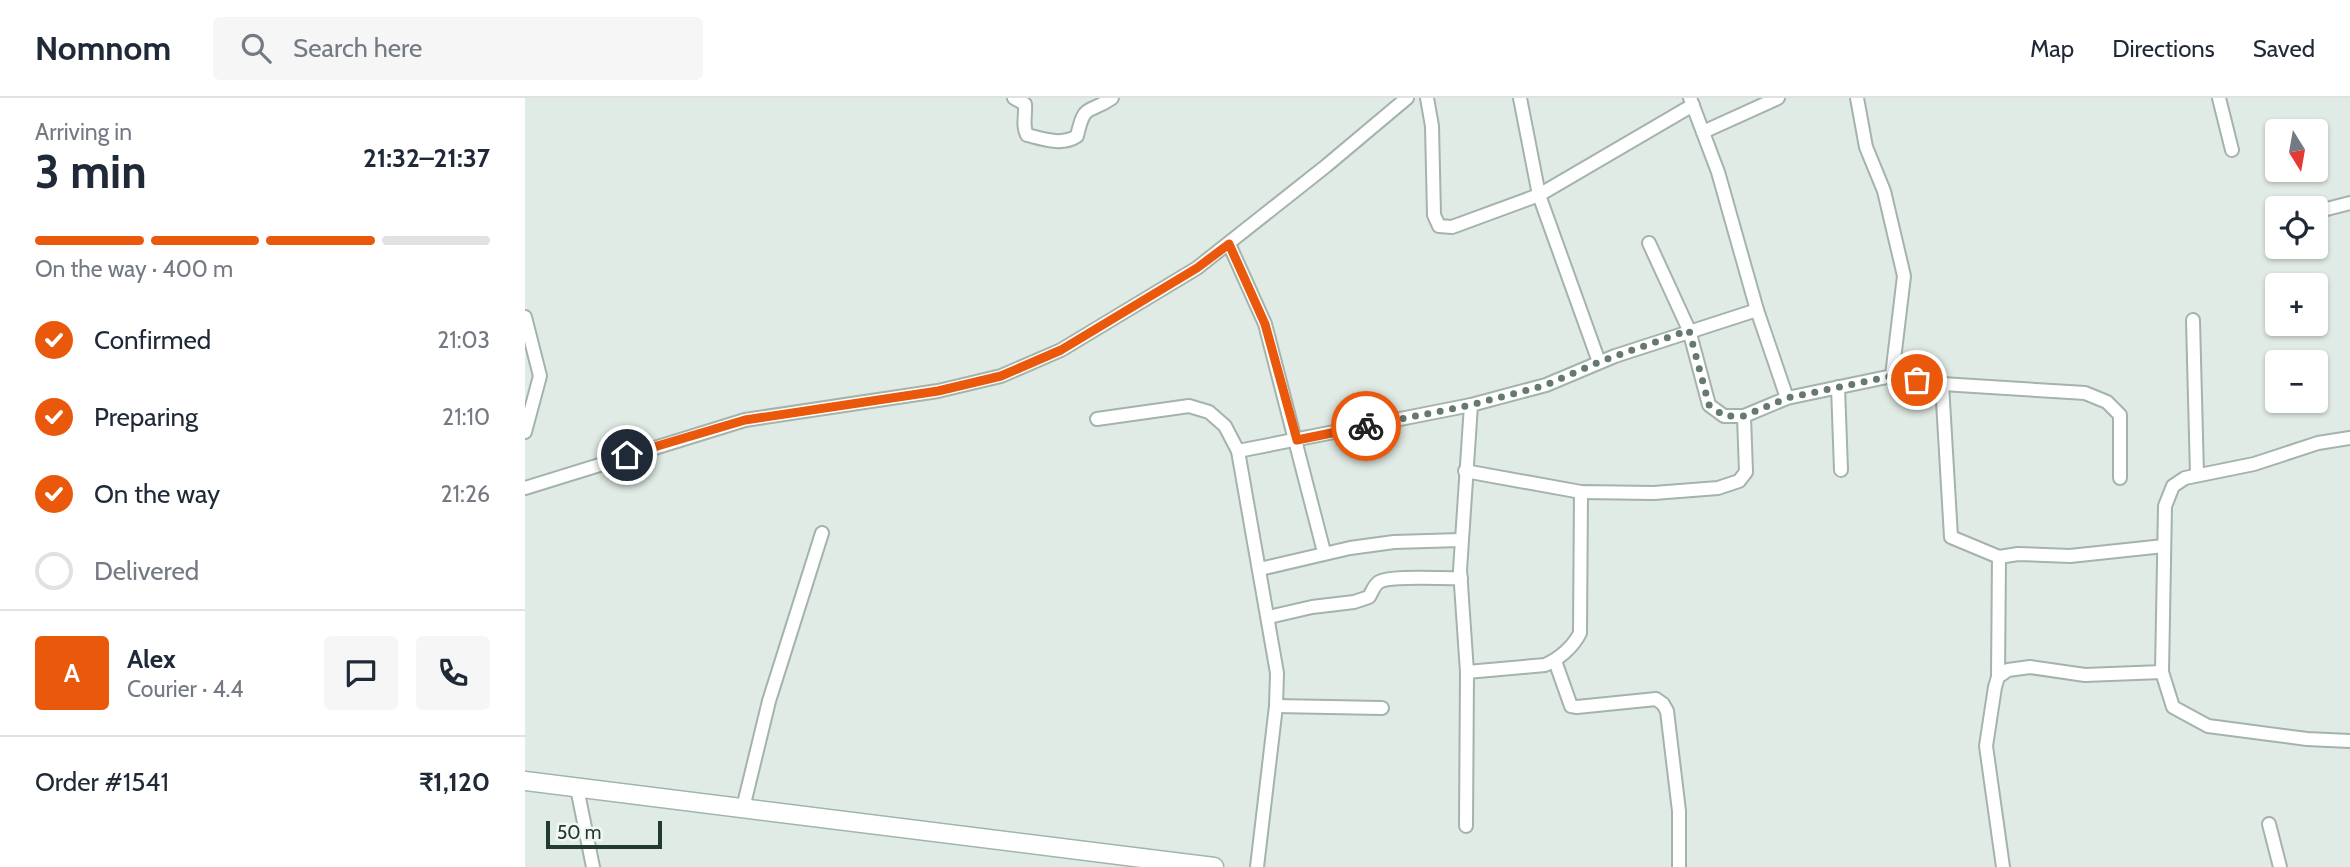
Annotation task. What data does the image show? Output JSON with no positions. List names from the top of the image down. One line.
{"scale_bar":"50 m","north":"bottom","page":{"header":"Nomnom","search":"Search here","nav":["Map","Directions","Saved"],"heading":["3 min","Arriving in","21:32–21:37"],"panel":["Alex","Courier · 4.4","Order #1541","₹1,120"],"map_buttons":["+","−"],"bar":"On the way · 400 m","list":[["Confirmed","21:03"],["Preparing","21:10"],["On the way","21:26"],"Delivered"],"round":"A","scale":"50 m"}}
